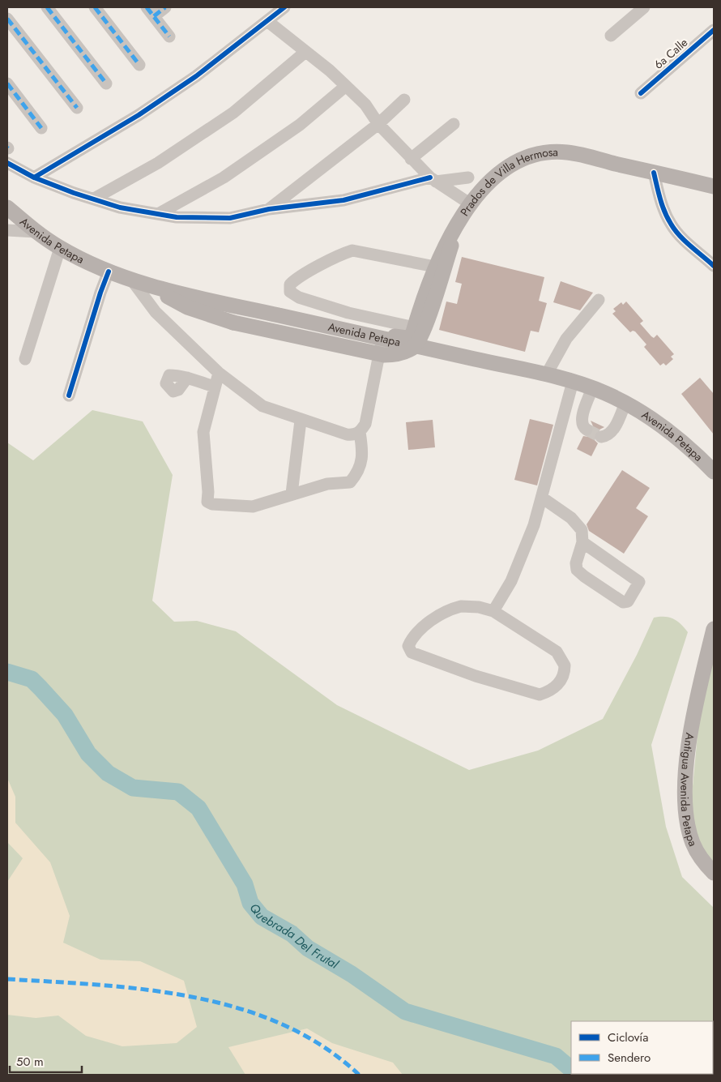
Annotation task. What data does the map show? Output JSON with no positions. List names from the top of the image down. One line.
{"streets":{"main road":["Prados de Villa Hermosa","Avenida Petapa","Antigua Avenida Petapa"],"street":["6a Calle"]},"water":["Quebrada Del Frutal"],"legend":["Ciclovía","Sendero"],"scale_bar":"50 m"}
